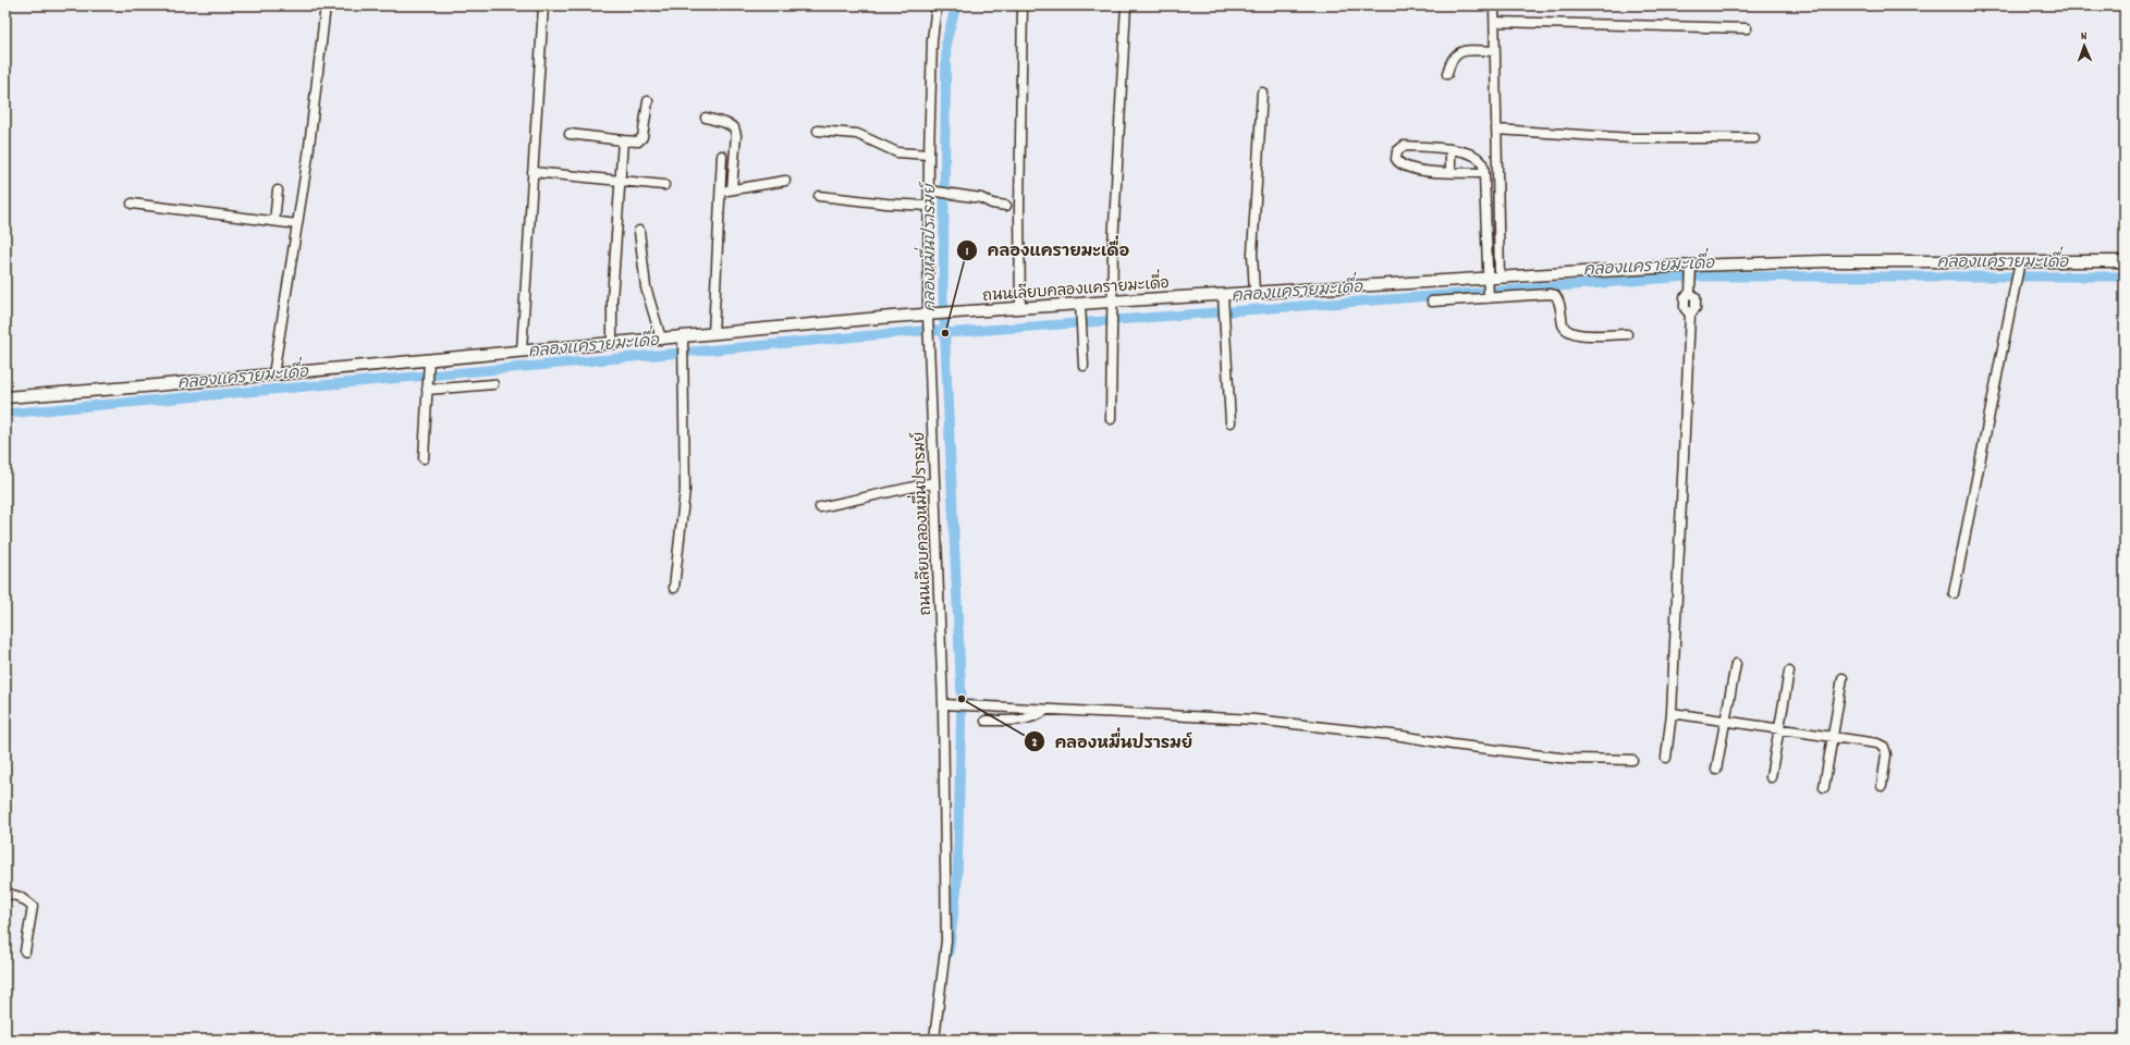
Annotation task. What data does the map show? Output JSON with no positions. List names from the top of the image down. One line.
{"streets":{"street":["ถนนเลียบคลองแครายมะเดื่อ","ถนนเลียบคลองหมื่นปรารมย์"]},"crossings":[["ถนนเลียบคลองแครายมะเดื่อ","ถนนเลียบคลองหมื่นปรารมย์"]],"water":["คลองหมื่นปรารมย์","คลองแครายมะเดื่อ"],"places":["คลองแครายมะเดื่อ","คลองหมื่นปรารมย์"],"north":"top"}
